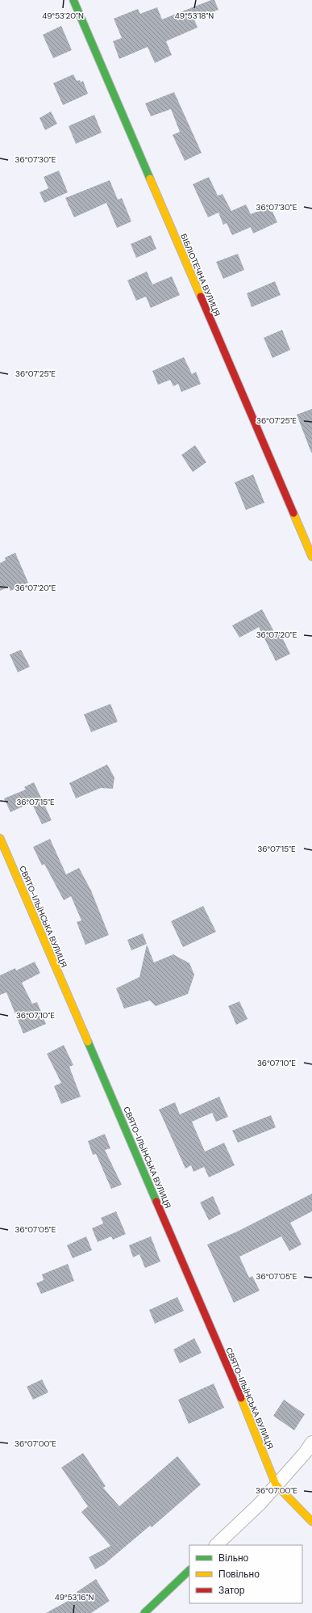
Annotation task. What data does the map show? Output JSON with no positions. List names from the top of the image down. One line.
{"streets":{"street":["БІБЛІОТЕЧНА ВУЛИЦЯ","СВЯТО-ІЛЬЇНСЬКА ВУЛИЦЯ"]},"legend":["Вільно","Повільно","Затор"],"coordinates":["49°53'20\"N","49°53'18\"N","36°07'30\"E","36°07'25\"E","36°07'20\"E","36°07'15\"E","36°07'10\"E","36°07'05\"E","36°07'00\"E","49°53'16\"N"]}
